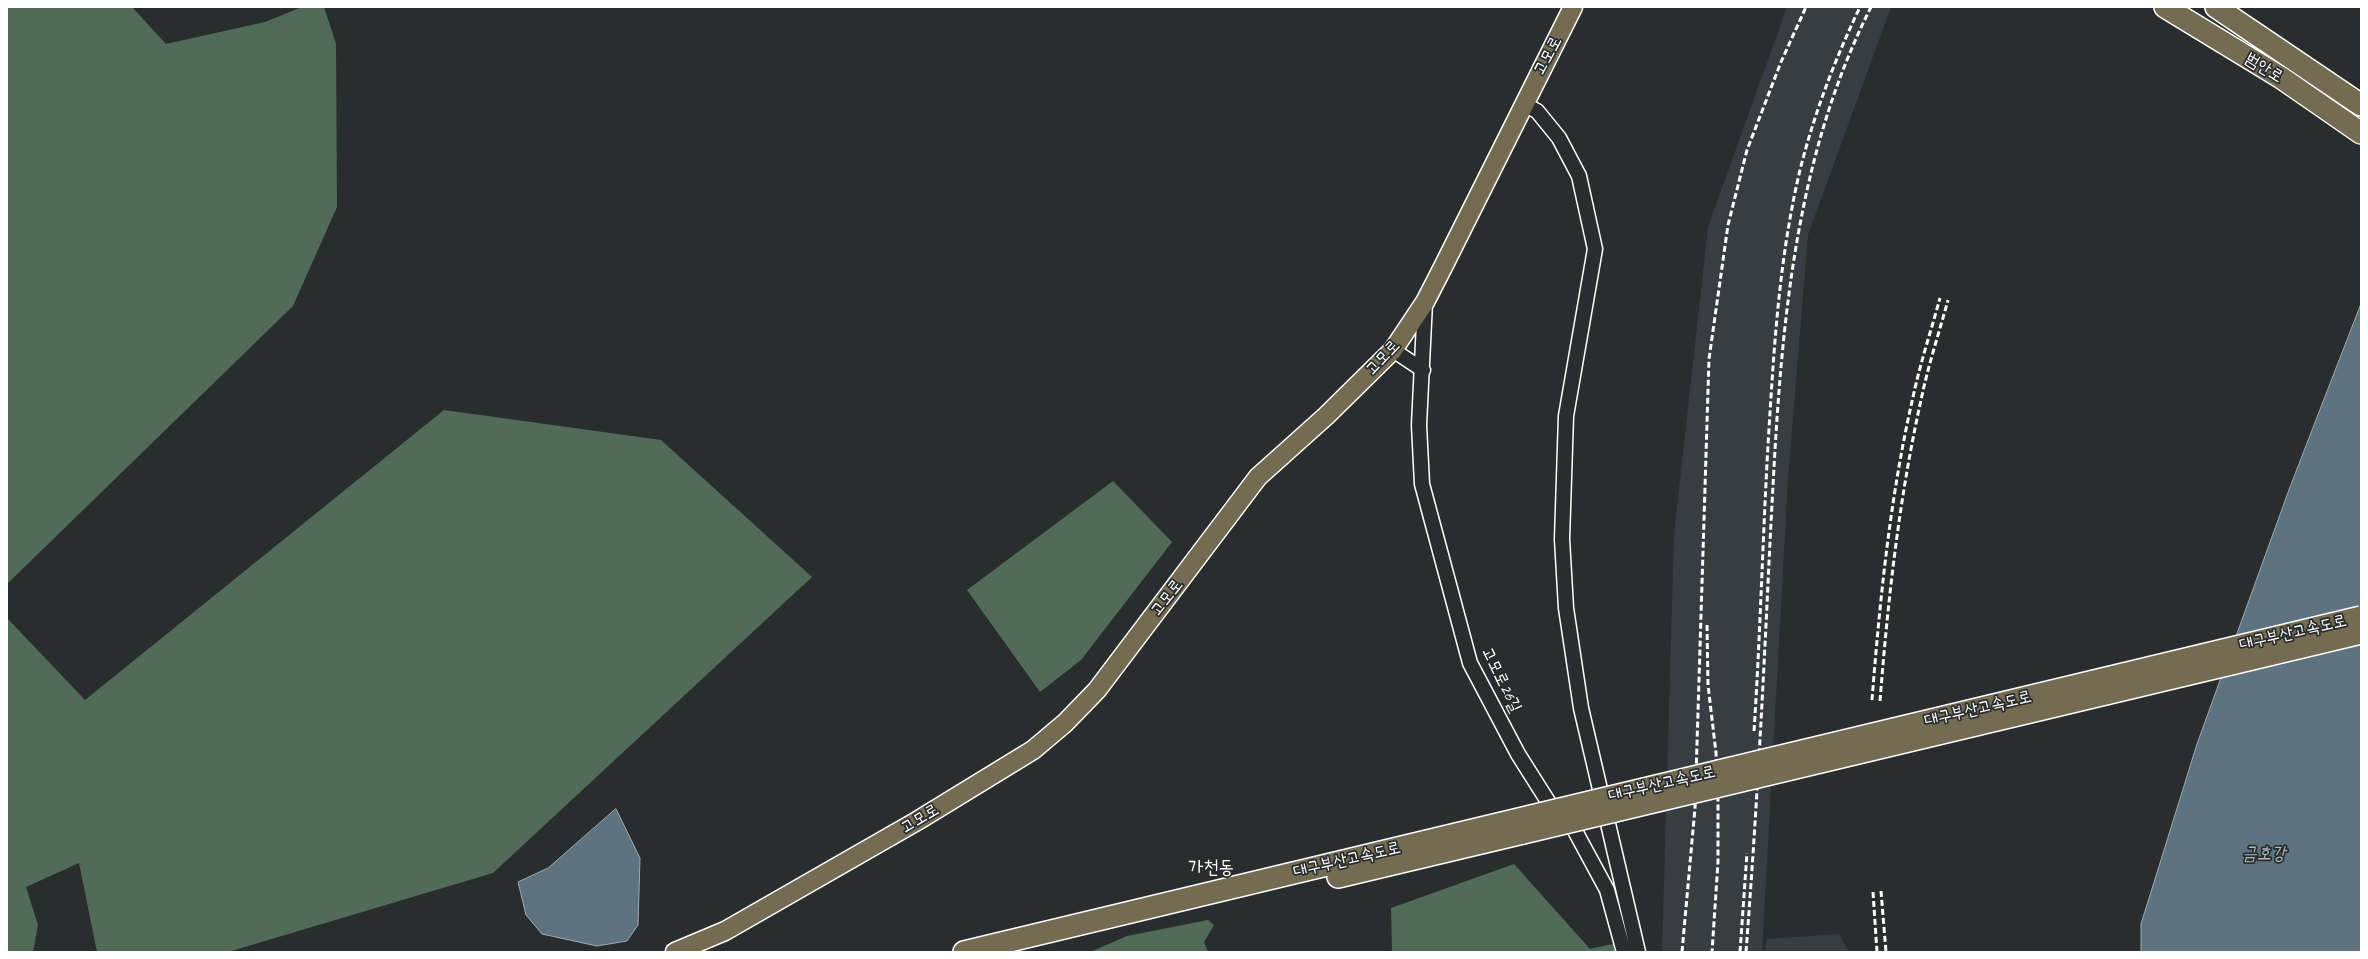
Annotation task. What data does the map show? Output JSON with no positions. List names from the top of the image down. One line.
{"streets":{"highway":["범안로","대구부산고속도로"],"main road":["고모로"],"street":["고모로26길"]},"crossings":[["고모로","고모로26길"]],"districts":["가천동"],"water":["금호강"]}
